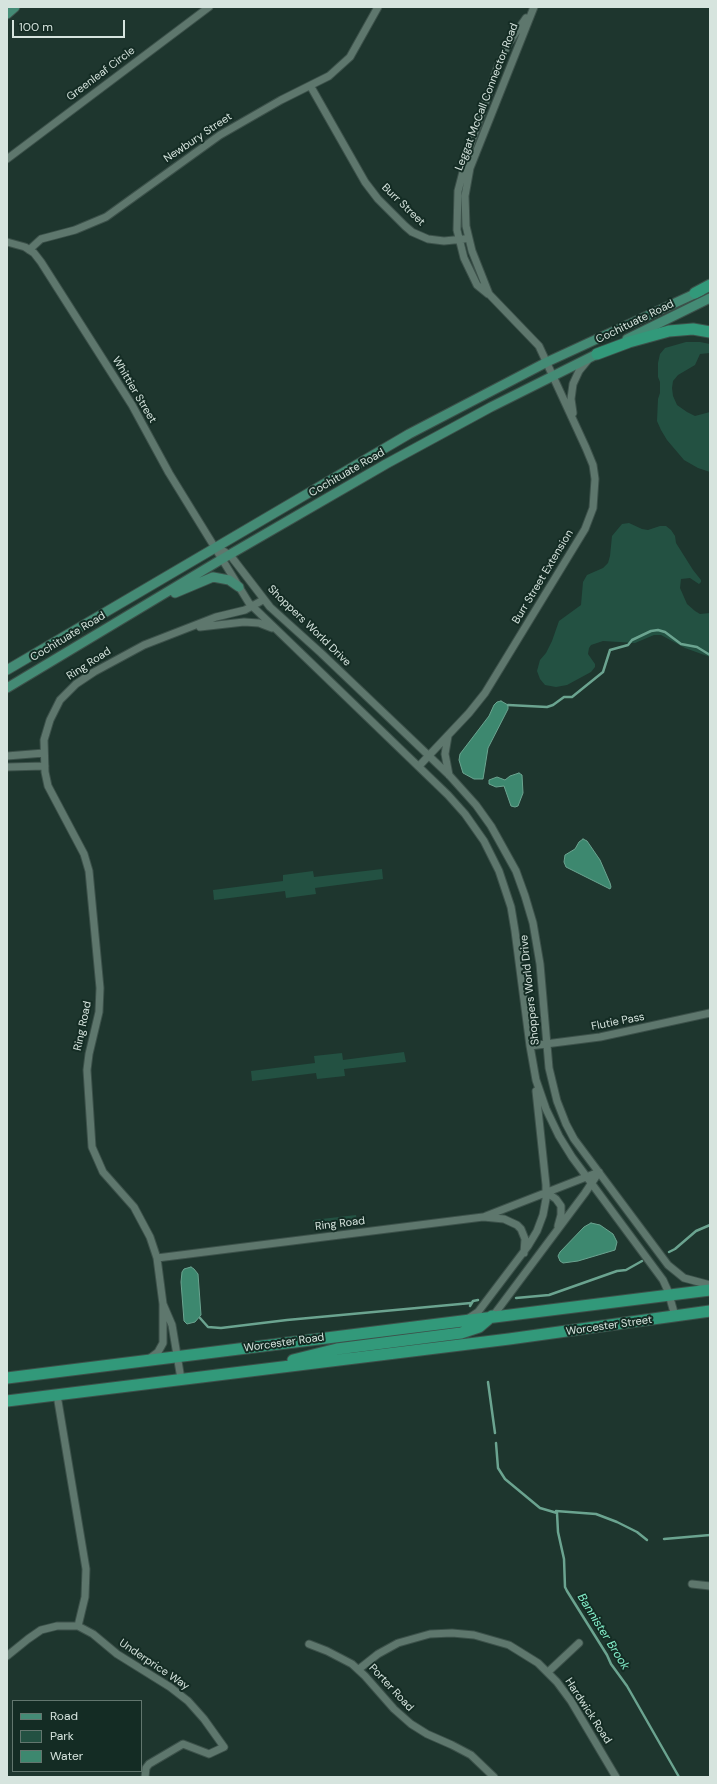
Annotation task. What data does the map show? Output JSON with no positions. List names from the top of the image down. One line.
{"streets":{"highway":["Worcester Street","Worcester Road"],"main road":["Cochituate Road"],"street":["Greenleaf Circle","Leggat McCall Connector Road","Newbury Street","Burr Street","Whittier Street","Burr Street Extension","Shoppers World Drive","Ring Road","Flutie Pass","Underprice Way","Porter Road","Hardwick Road"]},"crossings":[["Leggat McCall Connector Road","Burr Street"],["Newbury Street","Burr Street"],["Newbury Street","Whittier Street"],["Cochituate Road","Whittier Street"],["Cochituate Road","Burr Street Extension"],["Cochituate Road","Shoppers World Drive"],["Whittier Street","Shoppers World Drive"],["Burr Street Extension","Shoppers World Drive"],["Shoppers World Drive","Ring Road"],["Shoppers World Drive","Flutie Pass"],["Shoppers World Drive","Worcester Street"],["Shoppers World Drive","Worcester Road"],["Ring Road","Worcester Road"],["Worcester Street","Worcester Road"],["Porter Road","Hardwick Road"]],"water":["Bannister Brook"],"legend":["Road","Park","Water"],"scale_bar":"100 m"}
